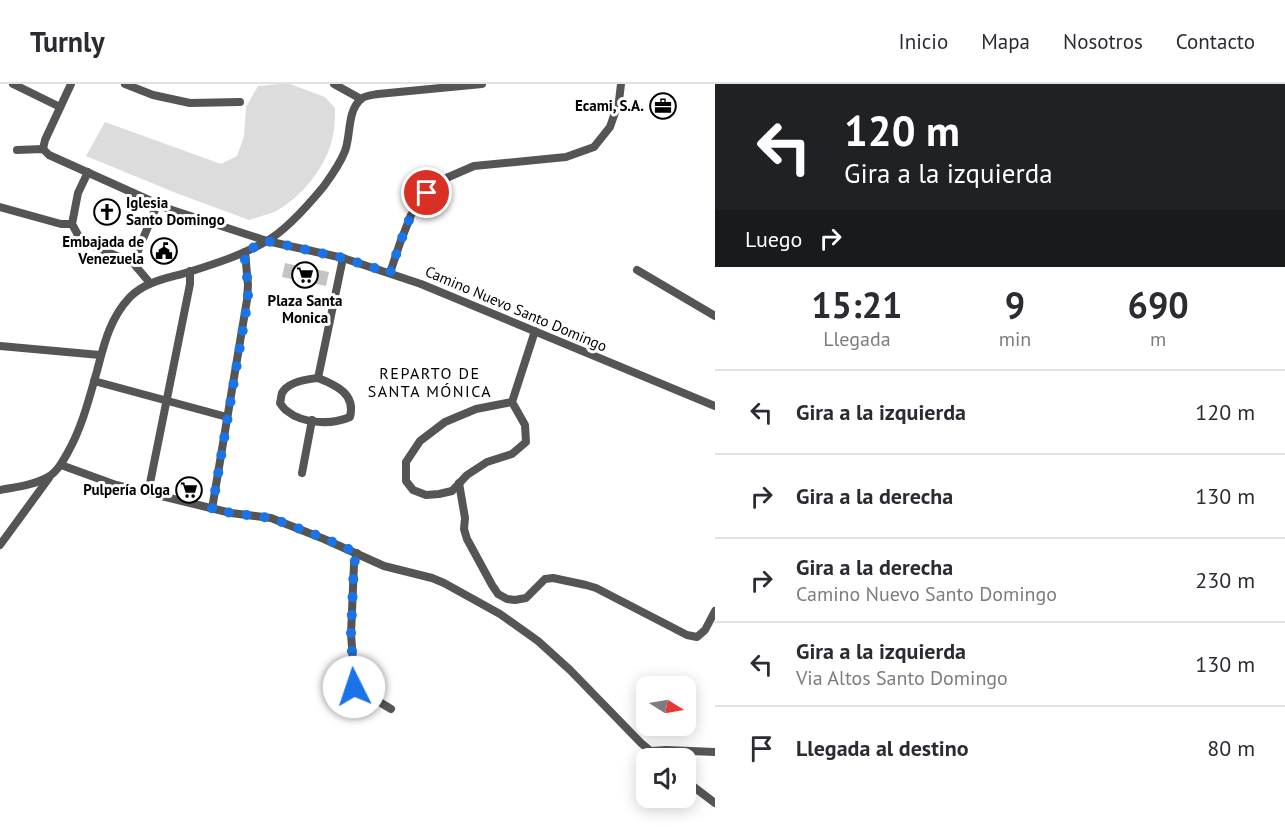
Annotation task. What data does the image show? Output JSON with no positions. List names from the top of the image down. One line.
{"streets":{"street":["Camino Nuevo Santo Domingo"]},"districts":["REPARTO DE SANTA MÓNICA"],"places":{"office":["Ecami, S.A."],"church":["Iglesia Santo Domingo"],"public building":["Embajada de Venezuela"],"supermarket":["Plaza Santa Monica","Pulpería Olga"]},"north":"right","page":{"header":"Turnly","nav":["Inicio","Mapa","Nosotros","Contacto"],"turn":["120 m","Gira a la izquierda"],"then":"Luego","eta":["15:21","Llegada","9","min","690","m"],"list":[{"name":"Gira a la izquierda","value":"120 m"},{"name":"Gira a la derecha","value":"130 m"},{"name":"Gira a la derecha","note":"Camino Nuevo Santo Domingo","value":"230 m"},{"name":"Gira a la izquierda","note":"Via Altos Santo Domingo","value":"130 m"},{"name":"Llegada al destino","value":"80 m"}]}}
